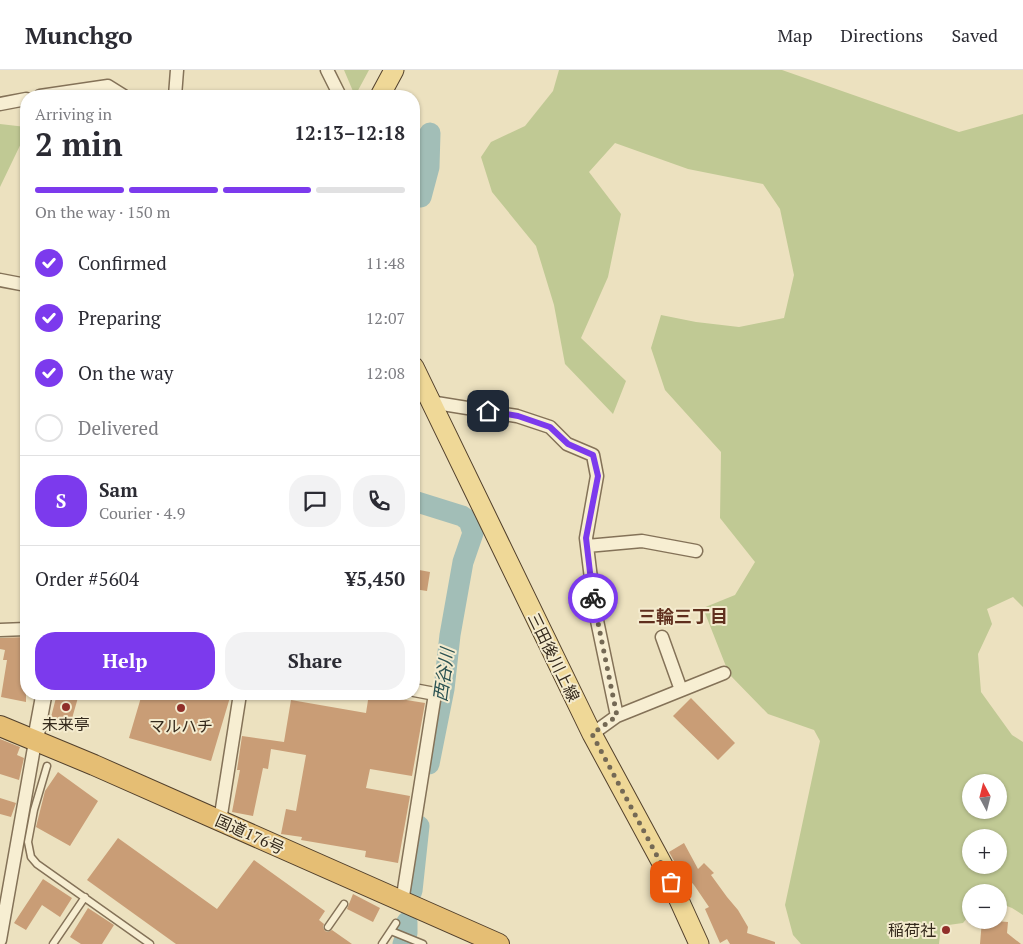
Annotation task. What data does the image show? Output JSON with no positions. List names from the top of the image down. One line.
{"streets":{"highway":["国道176号"],"main road":["三田後川上線"]},"districts":["三輪三丁目"],"water":["西谷川"],"places":["未来亭","マルハチ","稲荷社"],"north":"top","page":{"header":"Munchgo","nav":["Map","Directions","Saved"],"heading":["2 min","Arriving in","12:13–12:18"],"panel":["Sam","Courier · 4.9","Order #5604","¥5,450"],"bar":"On the way · 150 m","list":[["Confirmed","11:48"],["Preparing","12:07"],["On the way","12:08"],"Delivered"],"round":"S","buttons":["Help","Share"],"map_buttons":["+","−"]}}
